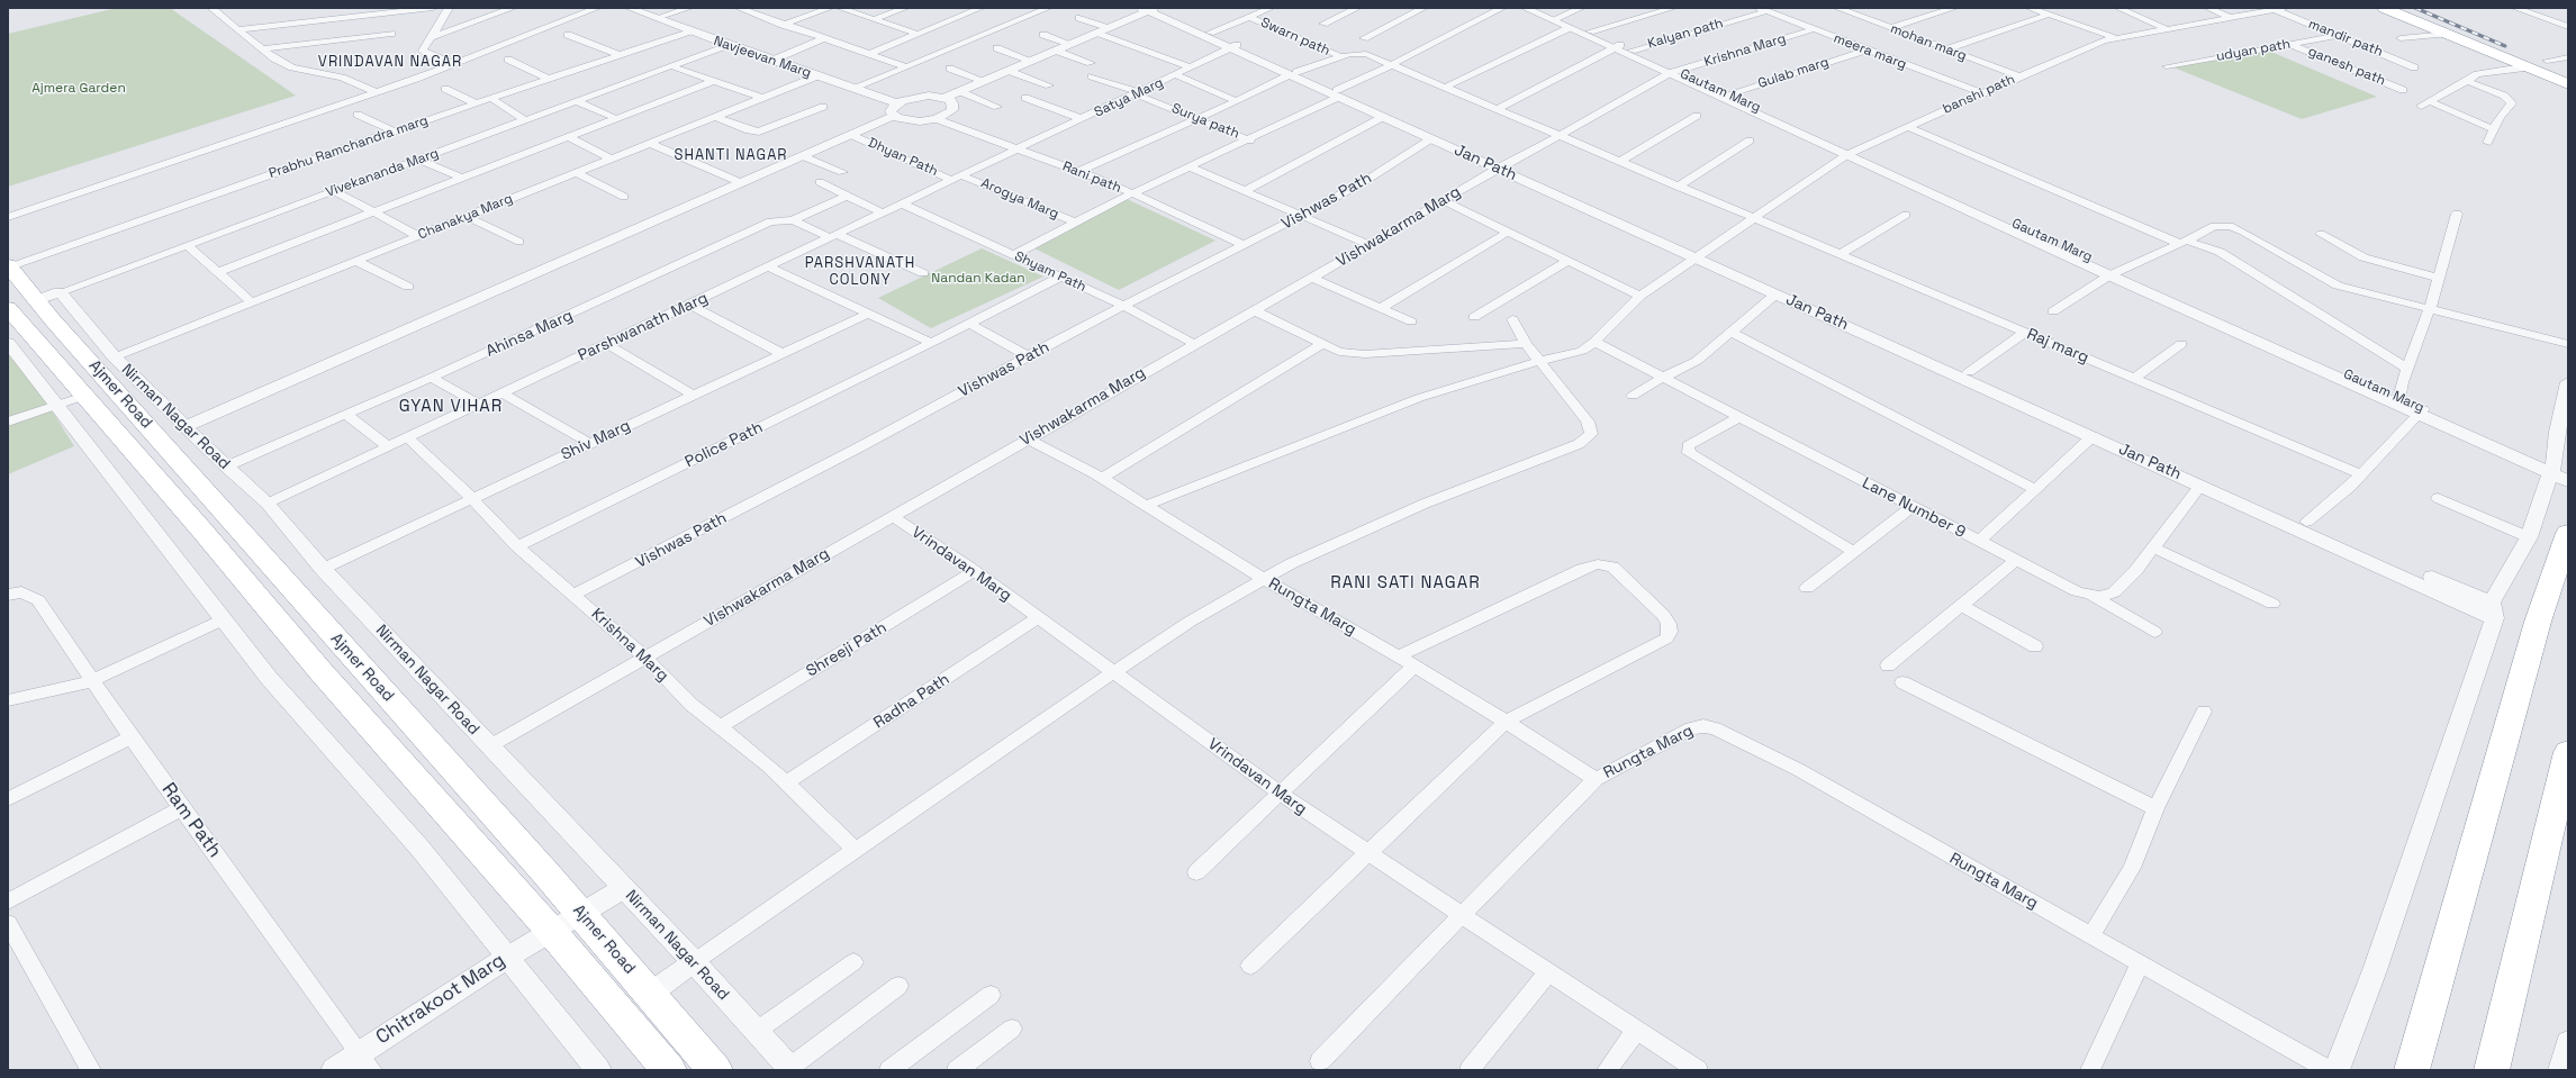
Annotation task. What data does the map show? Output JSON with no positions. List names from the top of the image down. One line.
{"streets":{"highway":["Ajmer Road"],"street":["Kalyan path","Swarn path","mandir path","mohan marg","Krishna Marg","udyan path","meera marg","Navjeevan Marg","ganesh path","Gulab marg","Gautam Marg","banshi path","Satya Marg","Surya path","Prabhu Ramchandra marg","Dhyan Path","Jan Path","Vivekananda Marg","Rani path","Arogya Marg","Vishwas Path","Chanakya Marg","Vishwakarma Marg","Shyam Path","Parshwanath Marg","Ahinsa Marg","Raj marg","Nirman Nagar Road","Shiv Marg","Police Path","Lane Number 9","Vrindavan Marg","Rungta Marg","Shreeji Path","Radha Path","Ram Path","Chitrakoot Marg"]},"crossings":[["Kalyan path","meera marg"],["Kalyan path","Gautam Marg"],["Swarn path","Raj marg"],["mandir path","udyan path"],["mandir path","banshi path"],["mohan marg","banshi path"],["Krishna Marg","meera marg"],["Krishna Marg","Gautam Marg"],["Krishna Marg","Vishwas Path"],["Krishna Marg","Vishwakarma Marg"],["Krishna Marg","Parshwanath Marg"],["Krishna Marg","Shiv Marg"],["Krishna Marg","Police Path"],["Krishna Marg","Shreeji Path"],["Krishna Marg","Radha Path"],["udyan path","ganesh path"],["meera marg","Gulab marg"],["meera marg","banshi path"],["Navjeevan Marg","Prabhu Ramchandra marg"],["Navjeevan Marg","Vivekananda Marg"],["Navjeevan Marg","Rani path"],["Navjeevan Marg","Chanakya Marg"],["Gulab marg","Gautam Marg"],["Gautam Marg","banshi path"],["Gautam Marg","Vishwakarma Marg"],["banshi path","Jan Path"],["banshi path","Raj marg"],["banshi path","Lane Number 9"],["banshi path","Rungta Marg"],["Satya Marg","Surya path"],["Satya Marg","Jan Path"],["Satya Marg","Rani path"],["Satya Marg","Parshwanath Marg"],["Prabhu Ramchandra marg","Ajmer Road"],["Dhyan Path","Arogya Marg"],["Dhyan Path","Parshwanath Marg"],["Jan Path","Vishwas Path"],["Jan Path","Vishwakarma Marg"],["Jan Path","Lane Number 9"],["Vivekananda Marg","Ajmer Road"],["Vivekananda Marg","Nirman Nagar Road"],["Rani path","Vishwas Path"],["Rani path","Parshwanath Marg"],["Arogya Marg","Parshwanath Marg"],["Vishwas Path","Shyam Path"],["Chanakya Marg","Nirman Nagar Road"],["Vishwakarma Marg","Shyam Path"],["Vishwakarma Marg","Raj marg"],["Vishwakarma Marg","Nirman Nagar Road"],["Vishwakarma Marg","Vrindavan Marg"],["Vishwakarma Marg","Rungta Marg"],["Shyam Path","Parshwanath Marg"],["Shyam Path","Police Path"],["Parshwanath Marg","Ahinsa Marg"],["Parshwanath Marg","Nirman Nagar Road"],["Ahinsa Marg","Nirman Nagar Road"],["Ajmer Road","Nirman Nagar Road"],["Ajmer Road","Chitrakoot Marg"],["Nirman Nagar Road","Shiv Marg"],["Nirman Nagar Road","Chitrakoot Marg"],["Vrindavan Marg","Shreeji Path"],["Vrindavan Marg","Radha Path"],["Ram Path","Chitrakoot Marg"]],"districts":["VRINDAVAN NAGAR","SHANTI NAGAR","PARSHVANATH COLONY","GYAN VIHAR","RANI SATI NAGAR"],"parks":["Ajmera Garden","Nandan Kadan"]}
